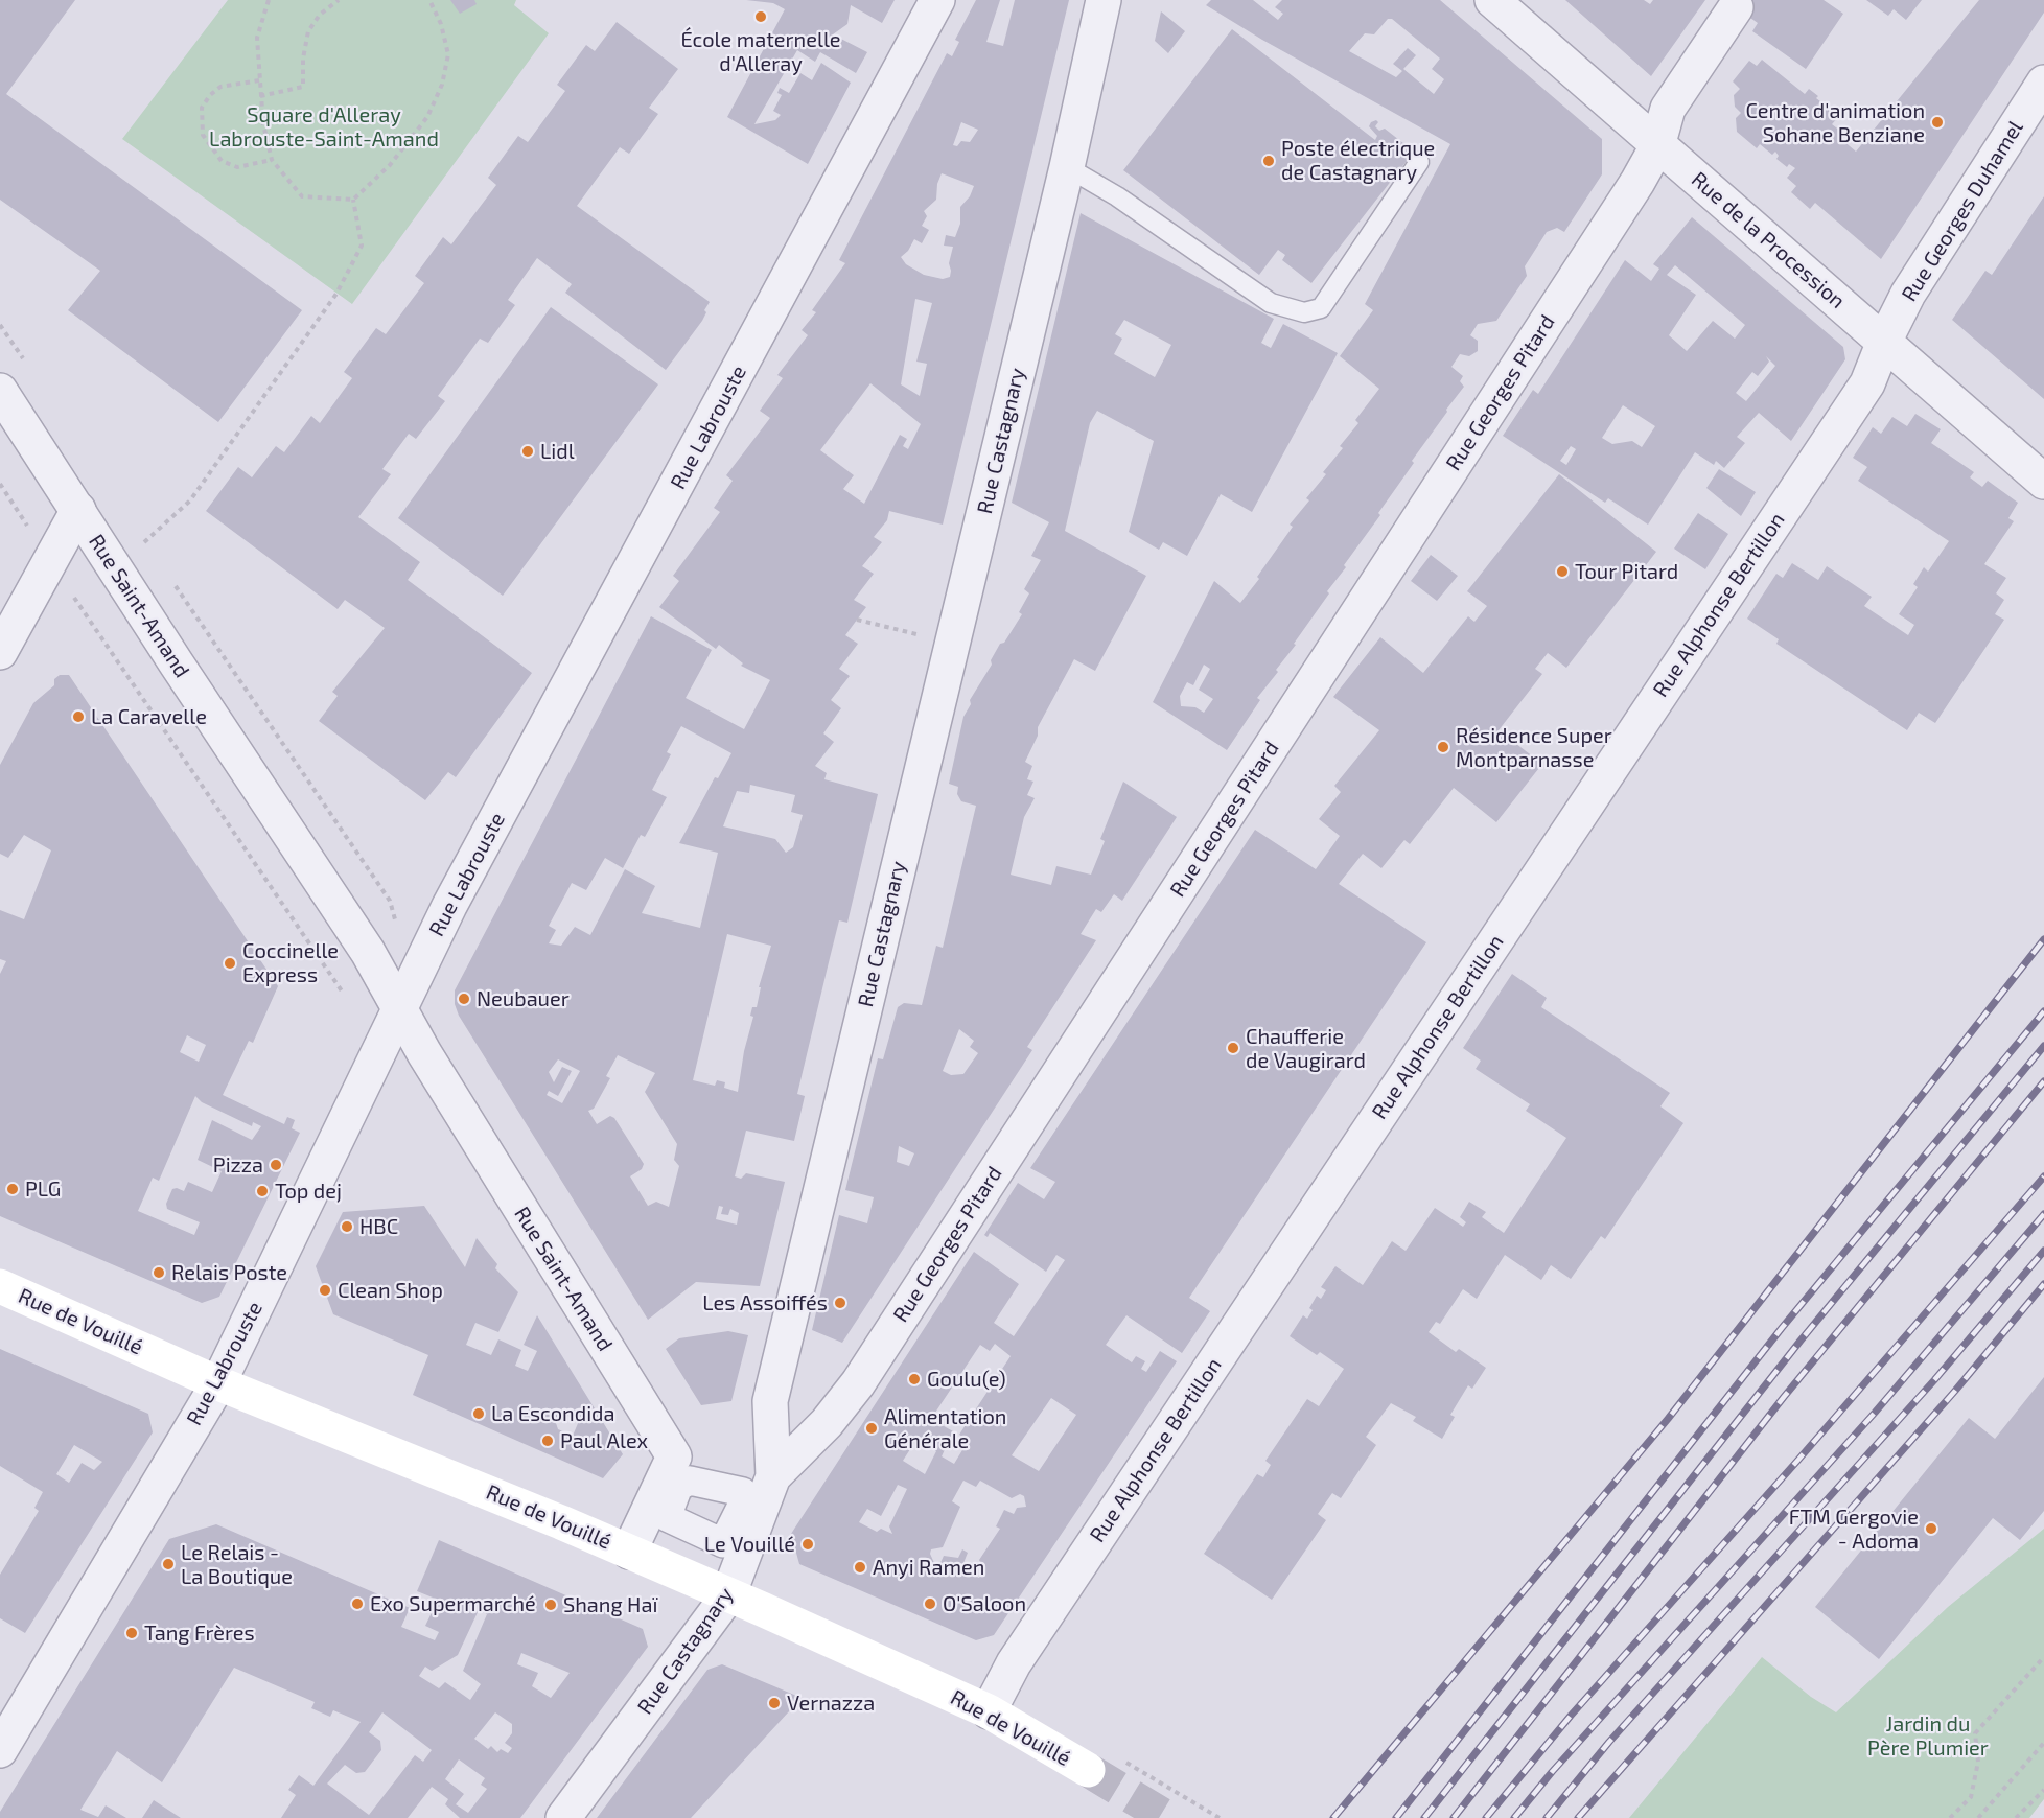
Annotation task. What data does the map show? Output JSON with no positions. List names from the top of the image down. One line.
{"streets":{"main road":["Rue de Vouillé"],"street":["Rue Georges Duhamel","Rue de la Procession","Rue Georges Pitard","Rue Labrouste","Rue Castagnary","Rue Alphonse Bertillon","Rue Saint-Amand"]},"crossings":[["Rue Georges Duhamel","Rue de la Procession"],["Rue Georges Duhamel","Rue Alphonse Bertillon"],["Rue de la Procession","Rue Georges Pitard"],["Rue de la Procession","Rue Alphonse Bertillon"],["Rue Georges Pitard","Rue Castagnary"],["Rue Labrouste","Rue Saint-Amand"],["Rue Labrouste","Rue de Vouillé"],["Rue Castagnary","Rue de Vouillé"],["Rue Alphonse Bertillon","Rue de Vouillé"],["Rue Saint-Amand","Rue de Vouillé"]],"parks":["Square d'Alleray Labrouste-Saint-Amand","Jardin du Père Plumier"],"places":["École maternelle d'Alleray","Centre d'animation Sohane Benziane","Poste électrique de Castagnary","Lidl","Tour Pitard","La Caravelle","Résidence Super Montparnasse","Coccinelle Express","Neubauer","Chaufferie de Vaugirard","Pizza","PLG","Top dej","HBC","Relais Poste","Clean Shop","Les Assoiffés","Goulu(e)","La Escondida","Alimentation Générale","Paul Alex","FTM Gergovie - Adoma","Le Vouillé","Le Relais - La Boutique","Anyi Ramen","Exo Supermarché","O'Saloon","Shang Haï","Tang Frères","Vernazza"]}
